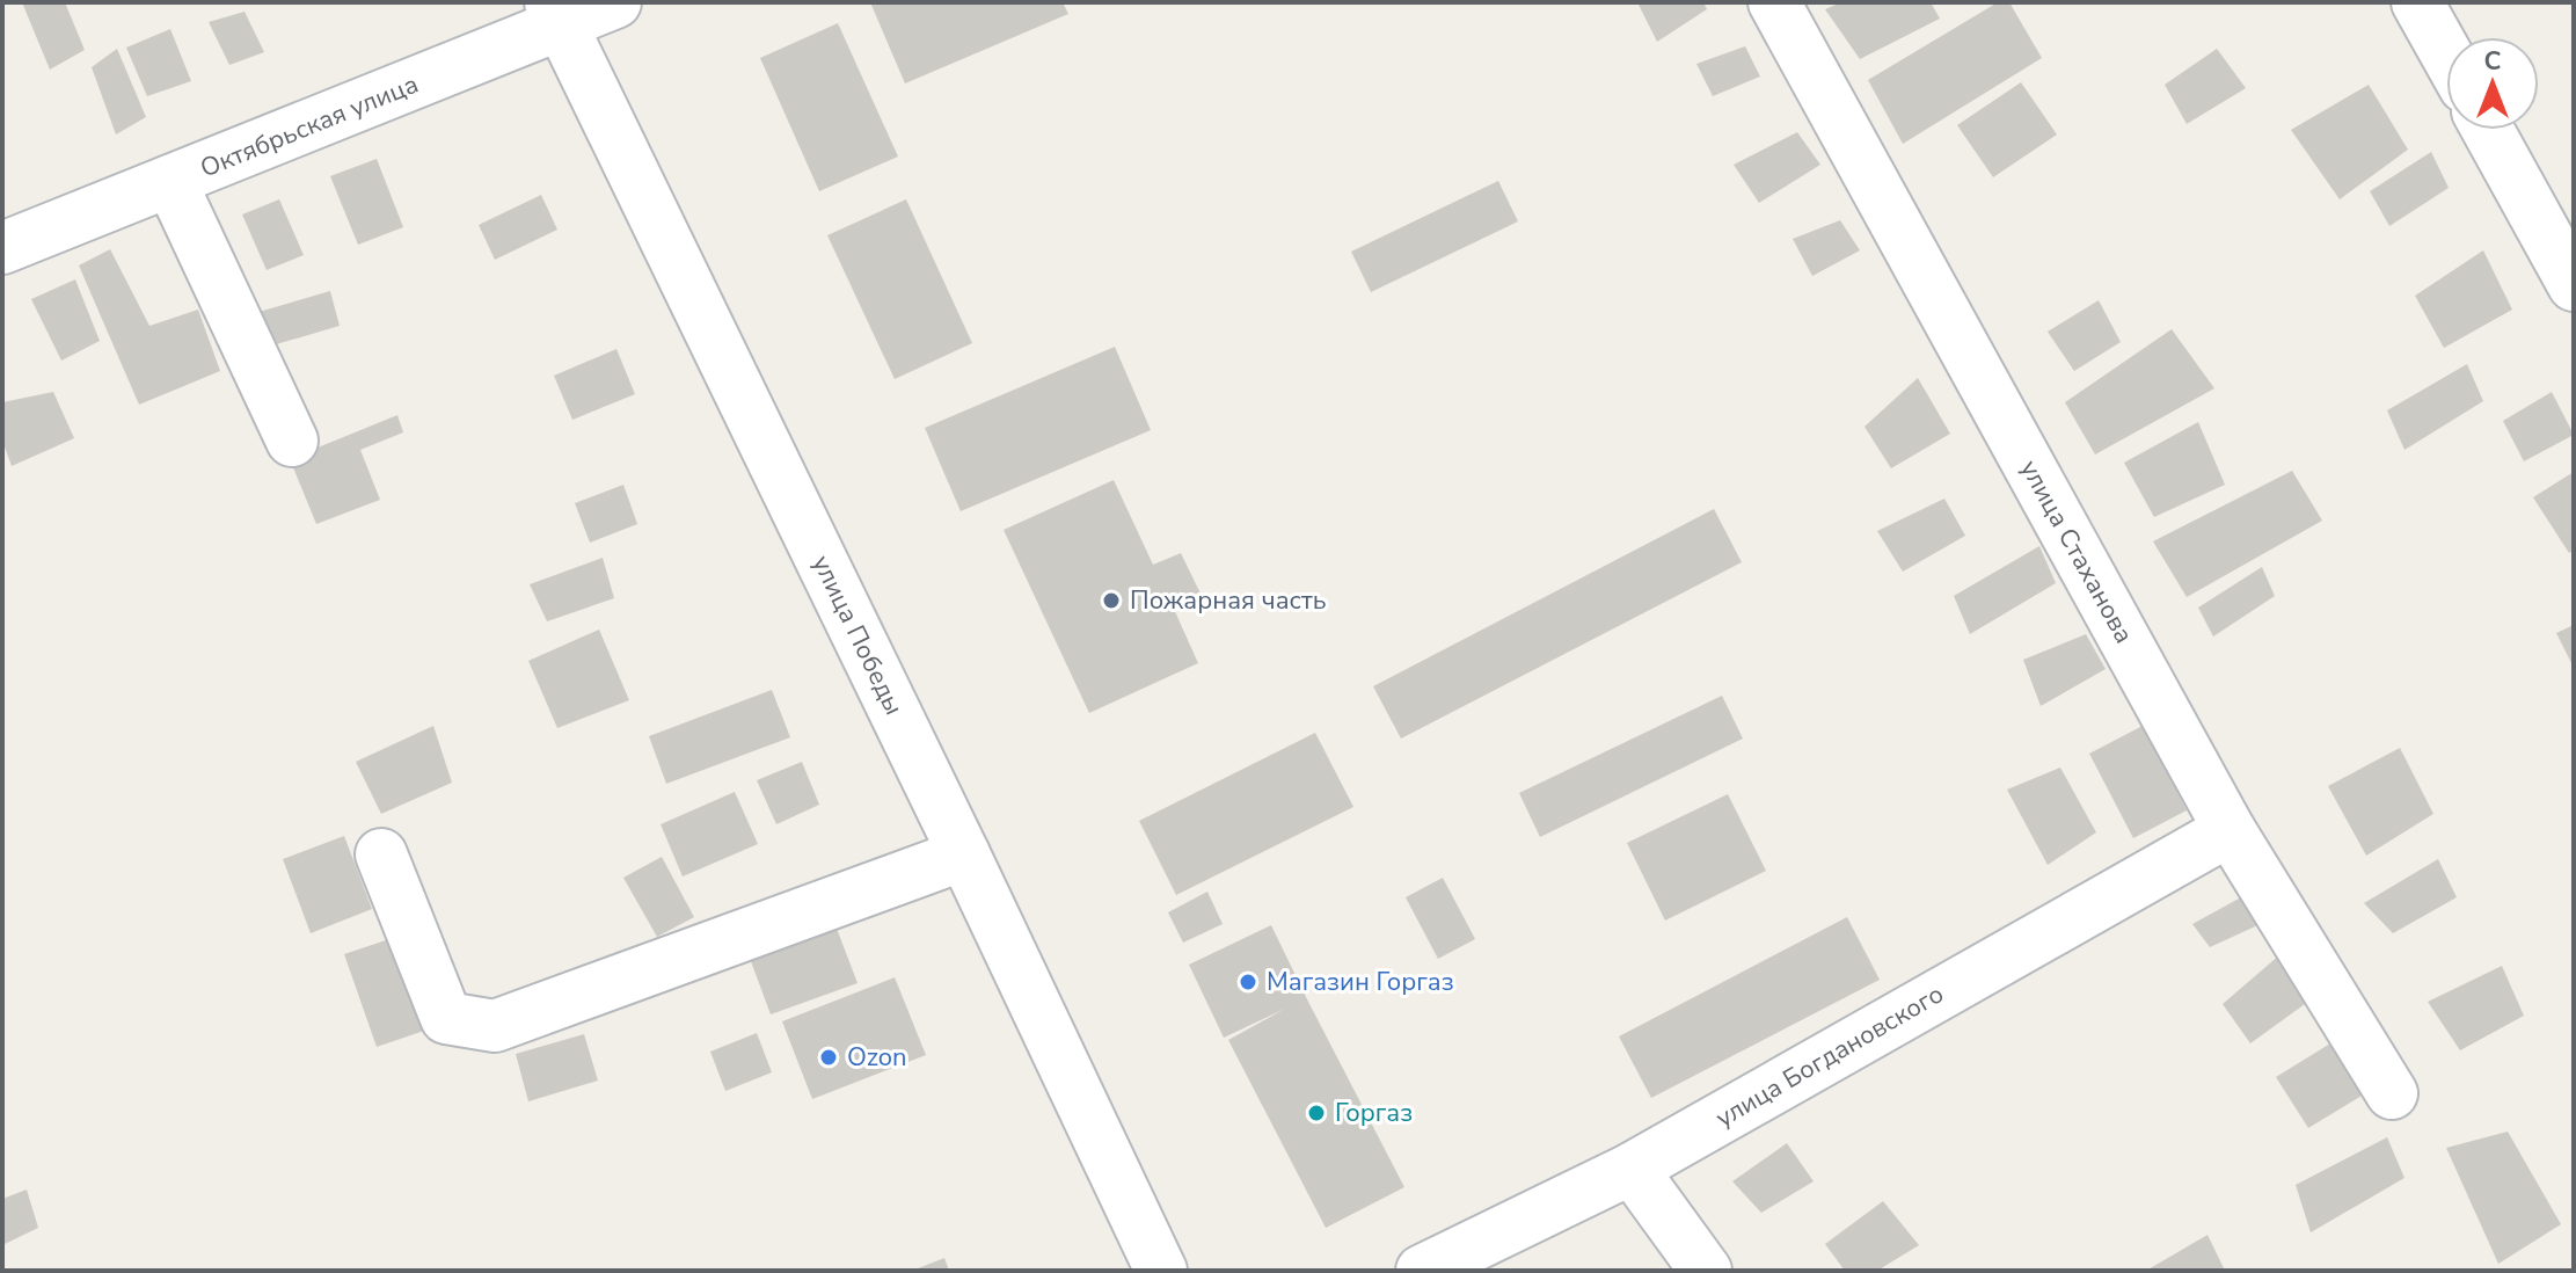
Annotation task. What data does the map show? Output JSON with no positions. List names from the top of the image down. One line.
{"streets":{"street":["Октябрьская улица","улица Стаханова","улица Победы","улица Богдановского"]},"crossings":[["Октябрьская улица","улица Победы"],["улица Стаханова","улица Богдановского"]],"places":["Пожарная часть","Магазин Горгаз","Ozon","Горгаз"],"north":"top"}
